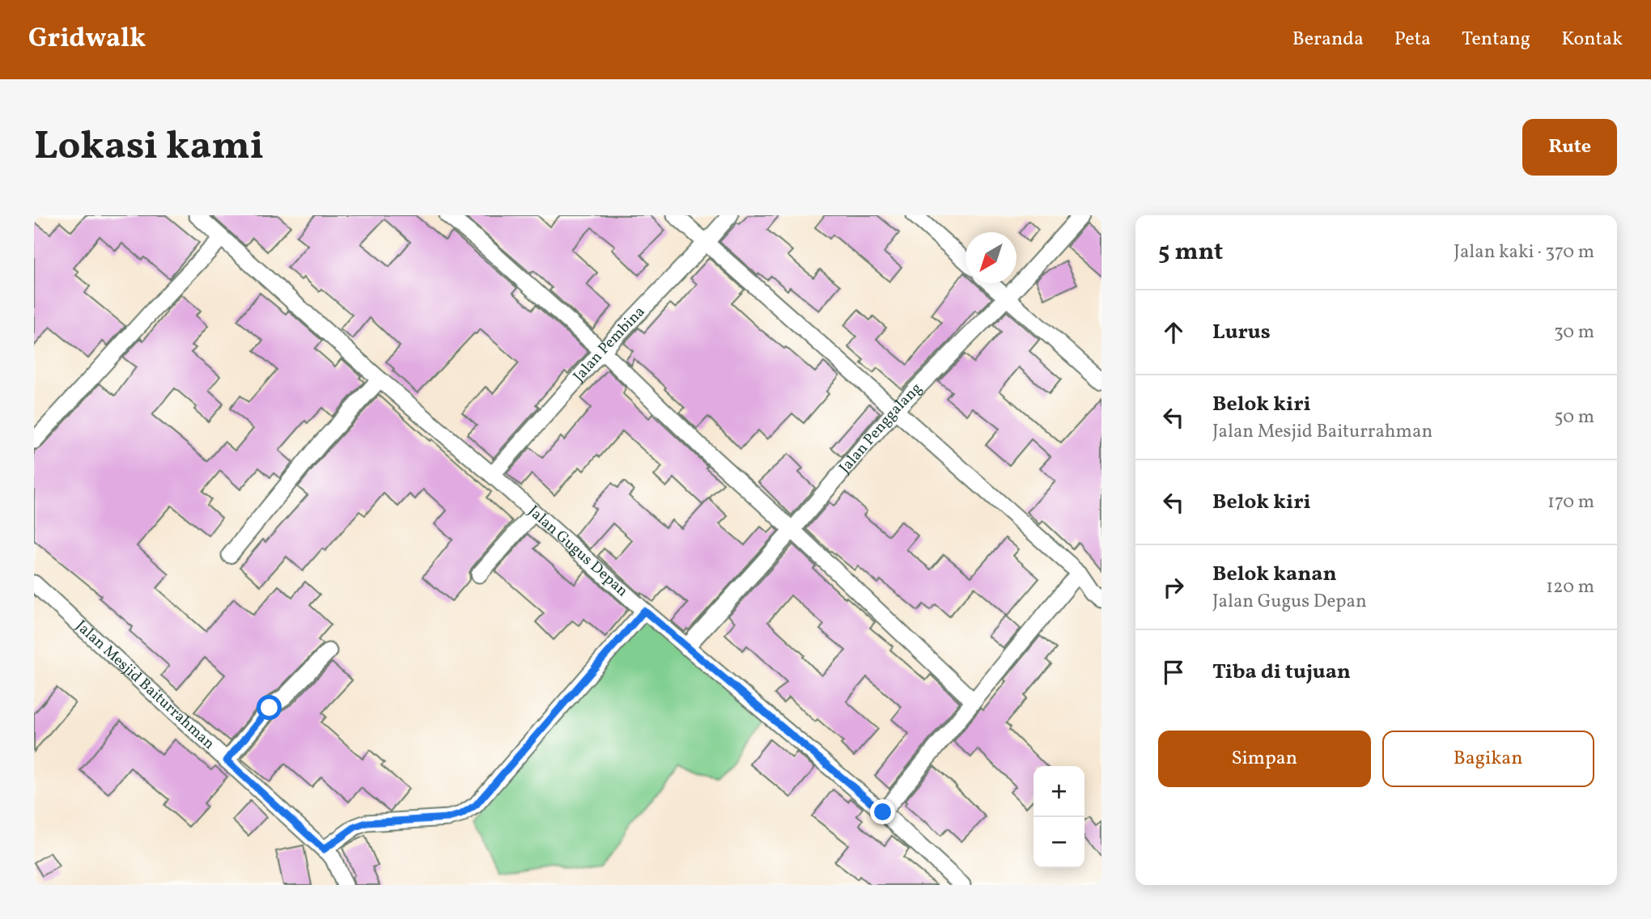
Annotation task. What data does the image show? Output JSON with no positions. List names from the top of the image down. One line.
{"streets":{"street":["Jalan Pembina","Jalan Penggalang","Jalan Gugus Depan","Jalan Mesjid Baiturrahman"]},"crossings":[["Jalan Pembina","Jalan Gugus Depan"],["Jalan Penggalang","Jalan Gugus Depan"]],"north":"bottom left","page":{"header":"Gridwalk","nav":["Beranda","Peta","Tentang","Kontak"],"buttons":["Rute",["Simpan","Bagikan"]],"title":"Lokasi kami","heading":["5 mnt","Jalan kaki · 370 m"],"list":[["Lurus","30 m"],["Belok kiri","Jalan Mesjid Baiturrahman","50 m"],["Belok kiri","170 m"],["Belok kanan","Jalan Gugus Depan","120 m"],"Tiba di tujuan"],"map_buttons":["+","−"]}}
